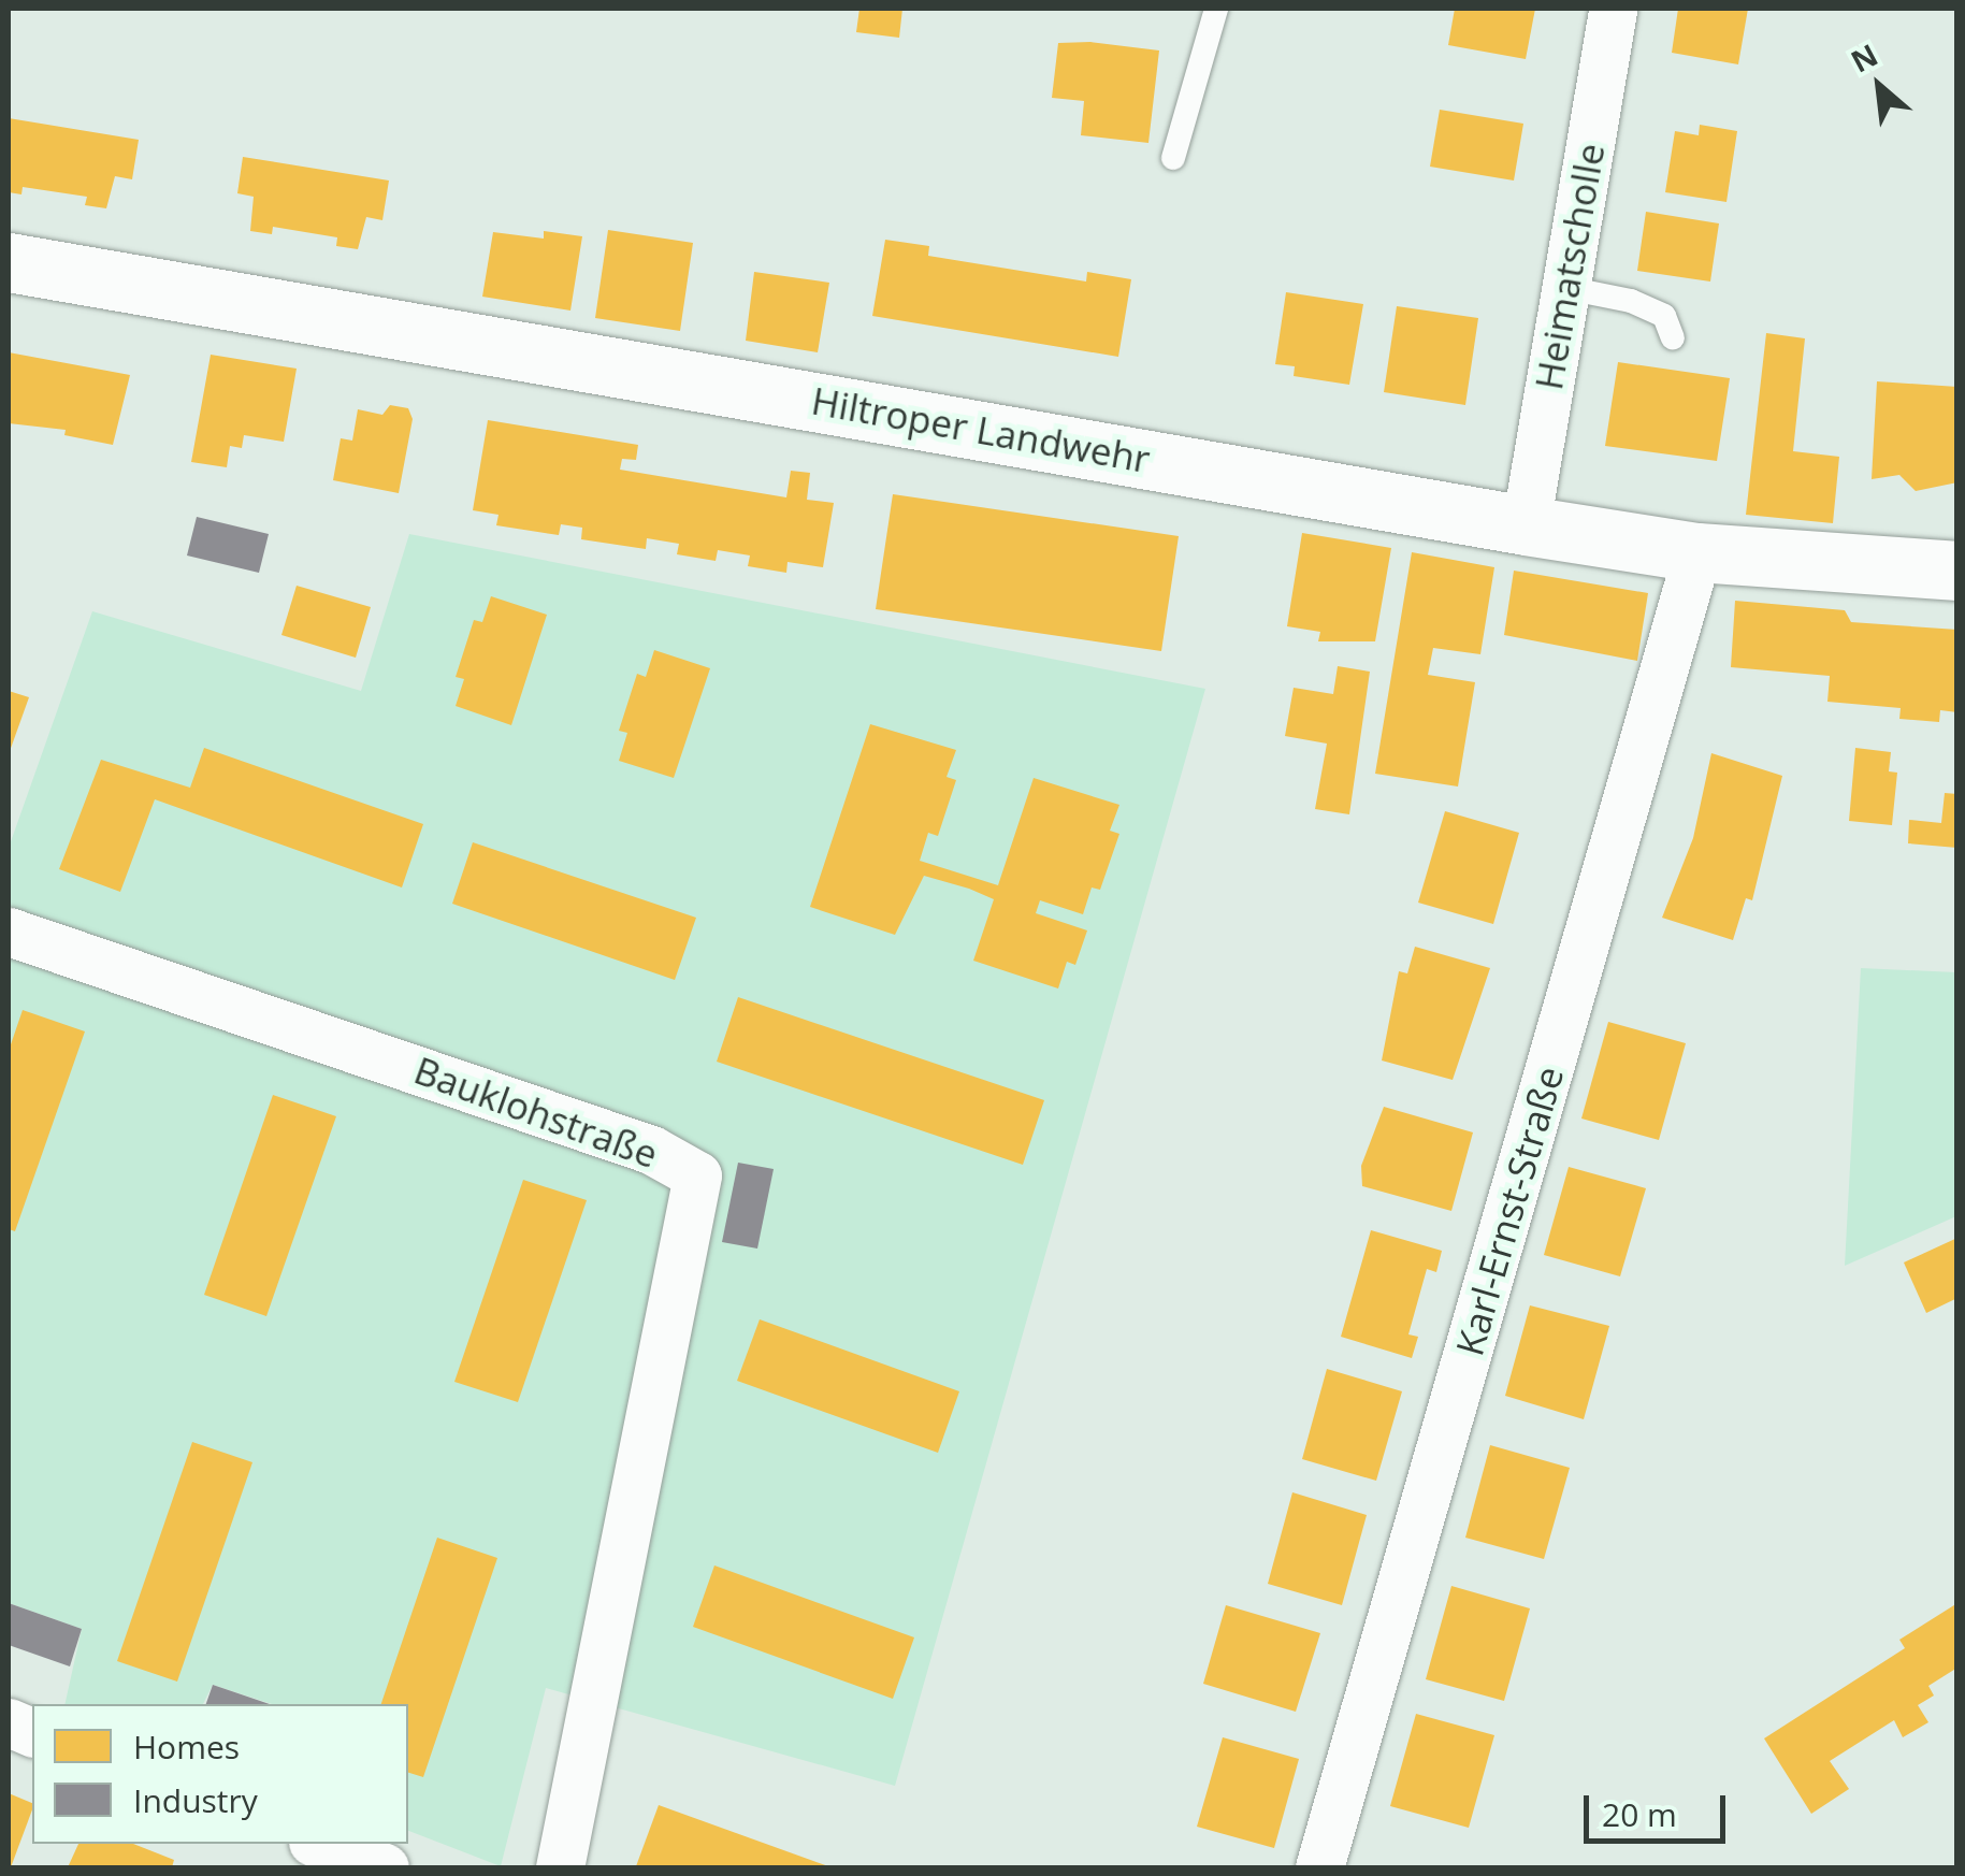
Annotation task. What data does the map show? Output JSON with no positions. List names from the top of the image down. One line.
{"streets":{"street":["Heimatscholle","Hiltroper Landwehr","Bauklohstraße","Karl-Ernst-Straße"]},"crossings":[["Heimatscholle","Hiltroper Landwehr"],["Hiltroper Landwehr","Karl-Ernst-Straße"]],"legend":["Homes","Industry"],"scale_bar":"20 m","north":"top left"}
